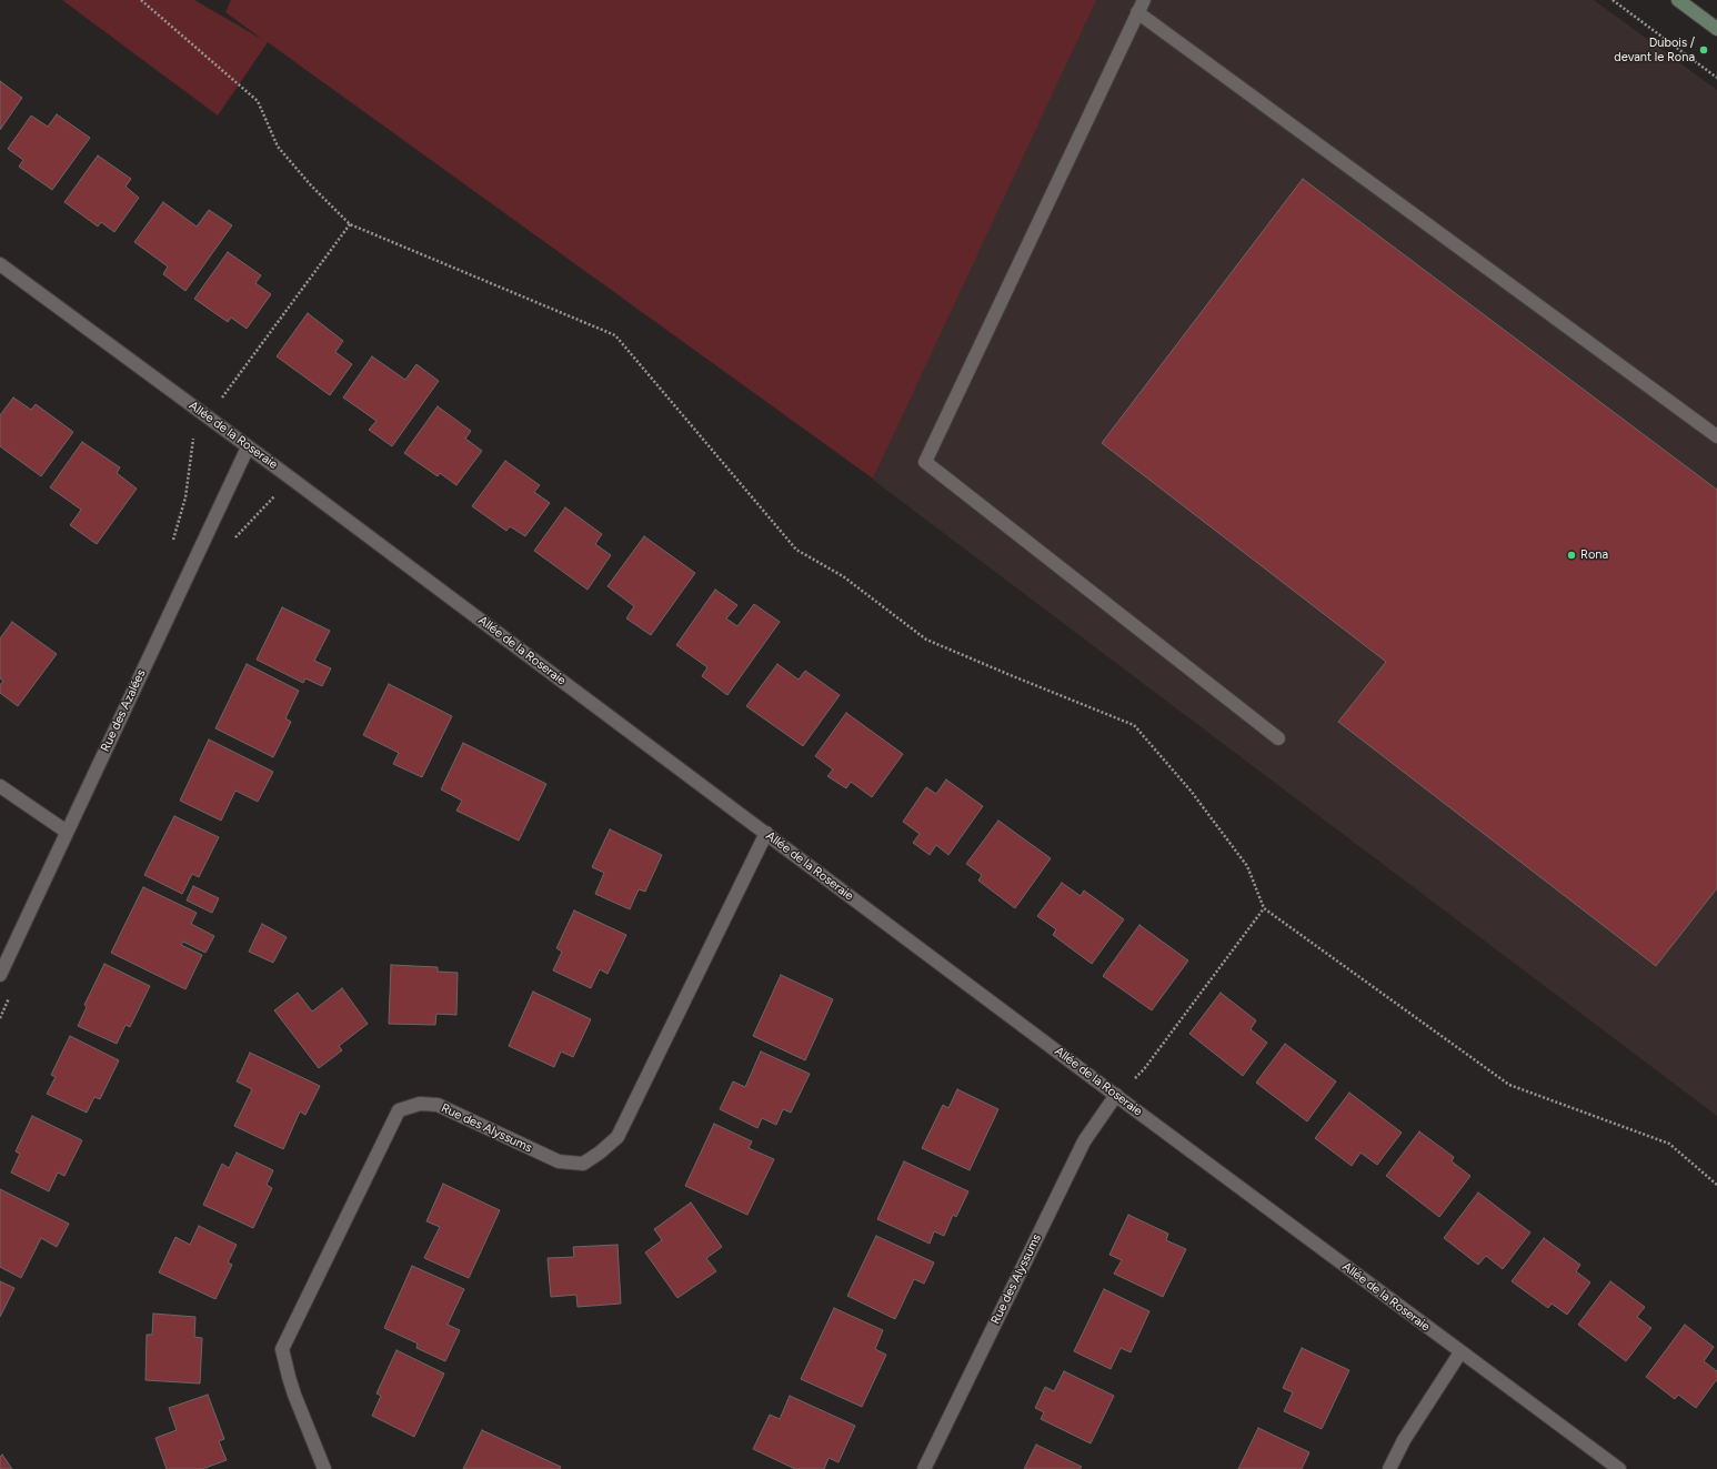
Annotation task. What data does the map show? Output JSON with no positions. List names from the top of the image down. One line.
{"streets":{"street":["Allée de la Roseraie","Rue des Azalées","Rue des Alyssums"]},"crossings":[["Allée de la Roseraie","Rue des Azalées"],["Allée de la Roseraie","Rue des Alyssums"]],"places":["Dubois / devant le Rona","Rona"]}
